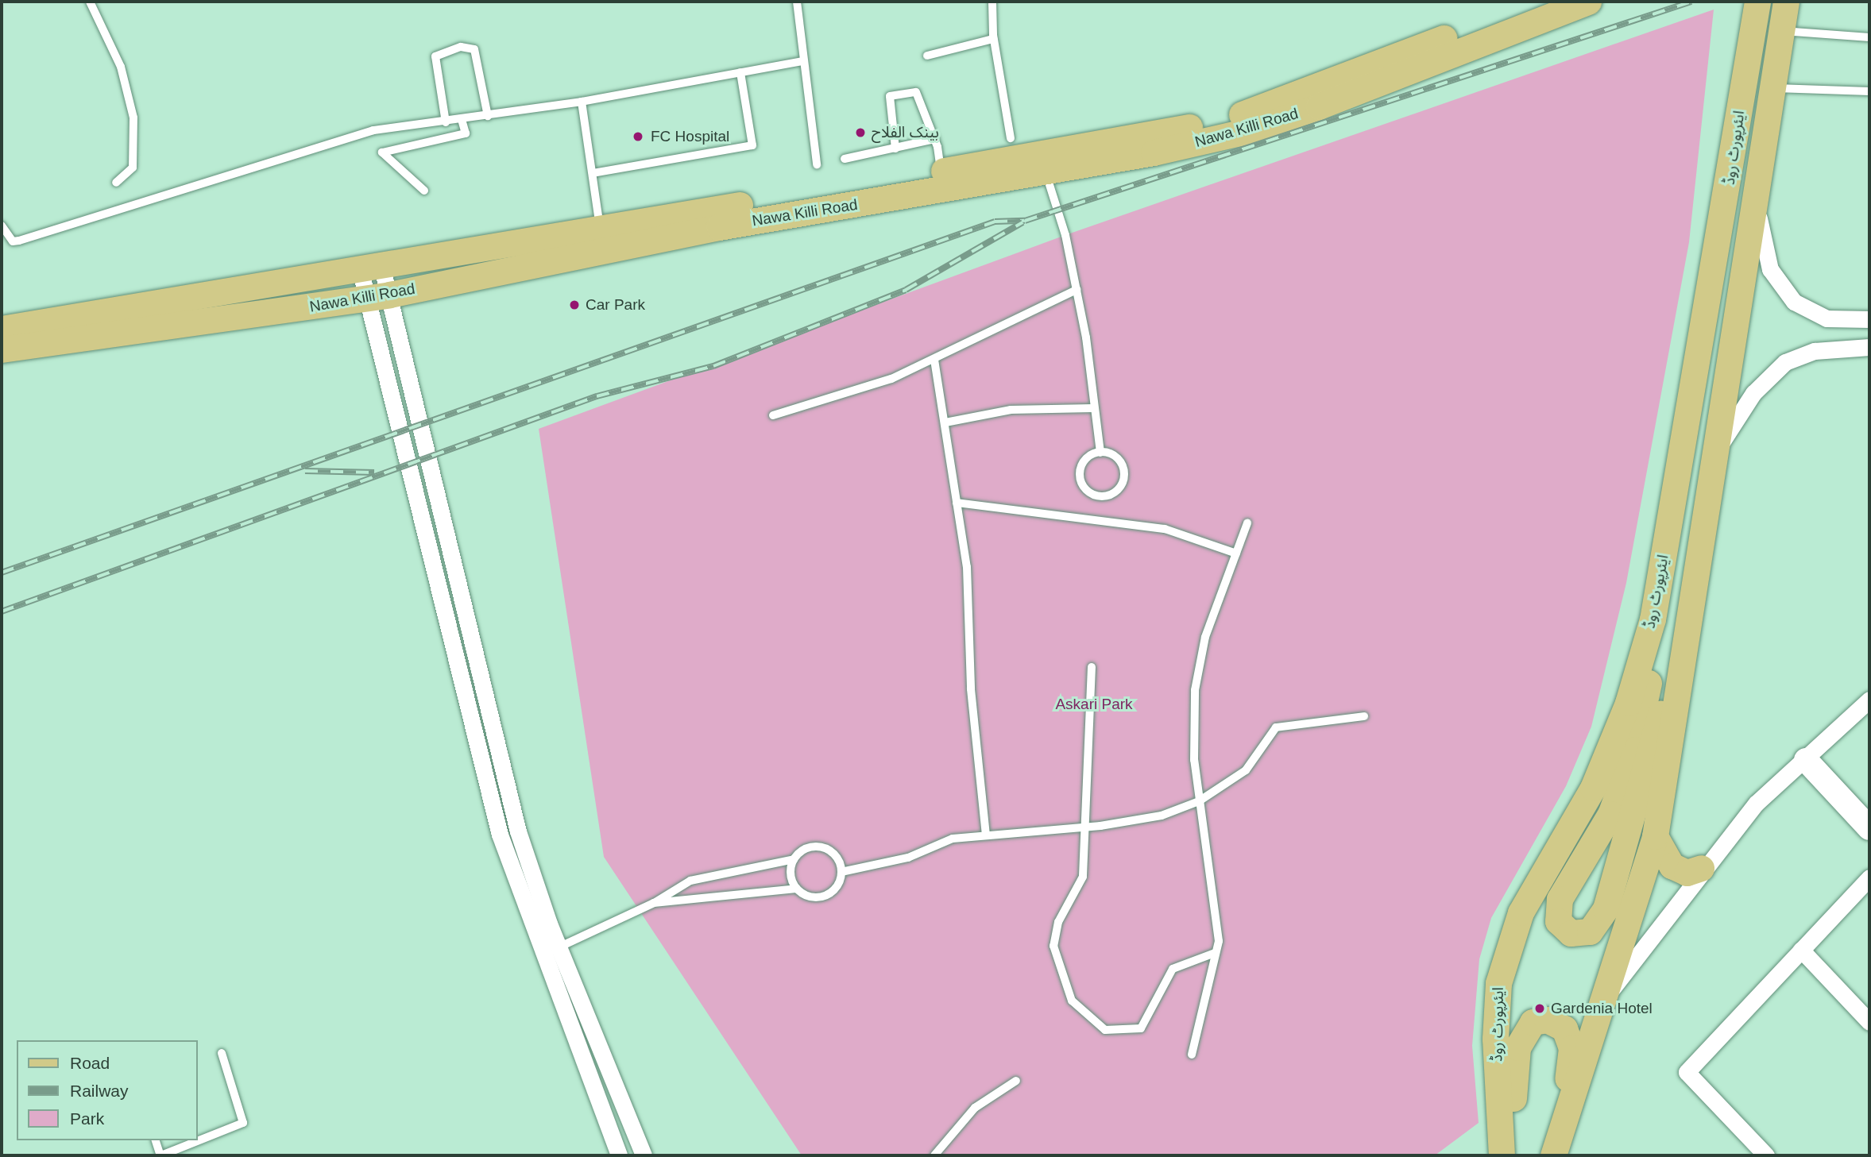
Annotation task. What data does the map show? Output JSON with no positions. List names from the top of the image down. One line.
{"streets":{"main road":["Nawa Killi Road","ایئرپورٹ روڈ"]},"parks":["Askari Park"],"places":["بینک الفلاح","FC Hospital","Car Park","Gardenia Hotel"],"legend":["Road","Railway","Park"]}
